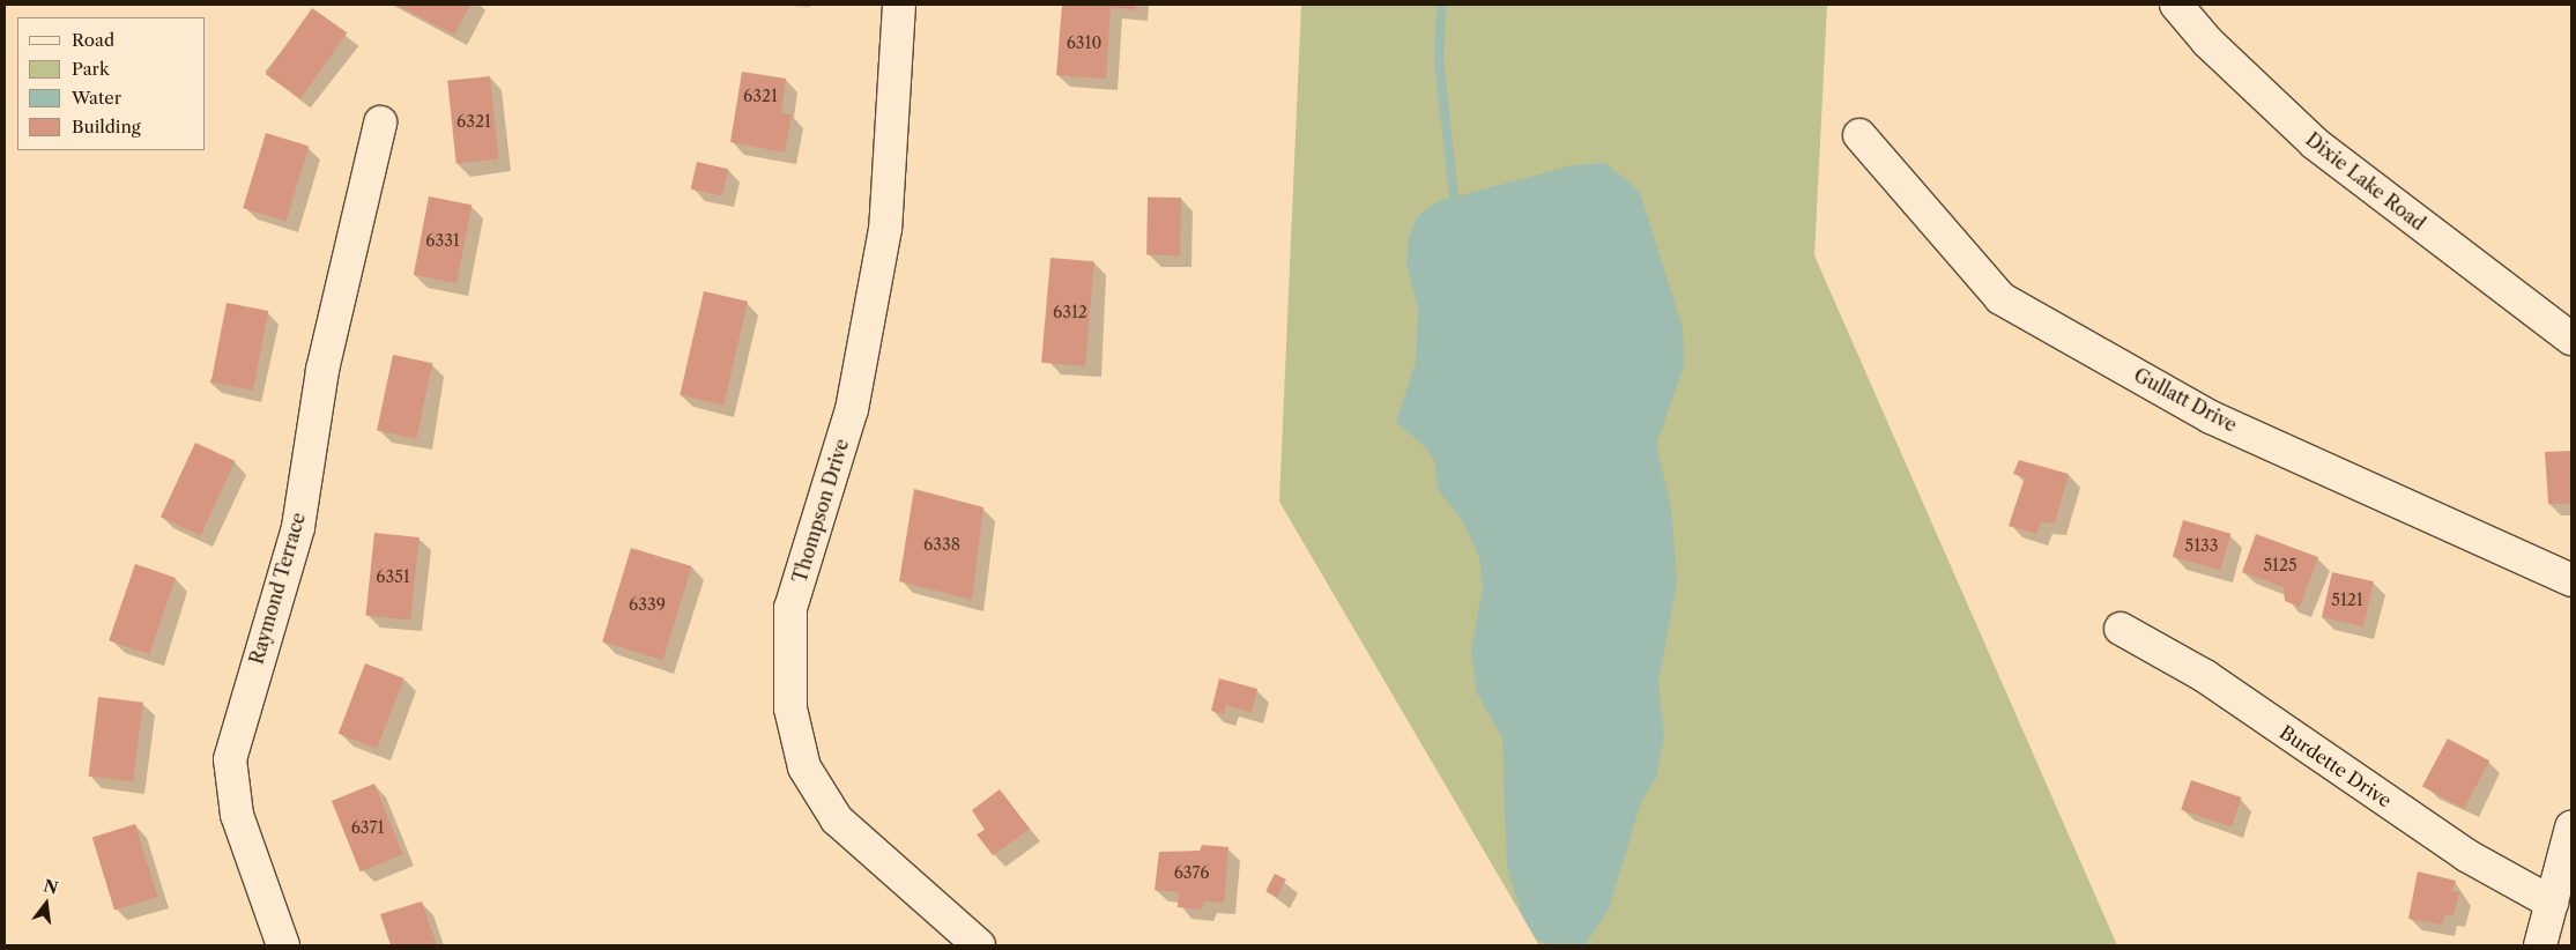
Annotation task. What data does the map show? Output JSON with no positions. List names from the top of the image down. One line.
{"streets":{"street":["Dixie Lake Road","Gullatt Drive","Thompson Drive","Raymond Terrace","Burdette Drive"]},"house_numbers":["6310","6321","6321","6331","6312","6338","5133","5125","6351","5121","6339","6371","6376"],"legend":["Road","Park","Water","Building"],"north":"top"}
